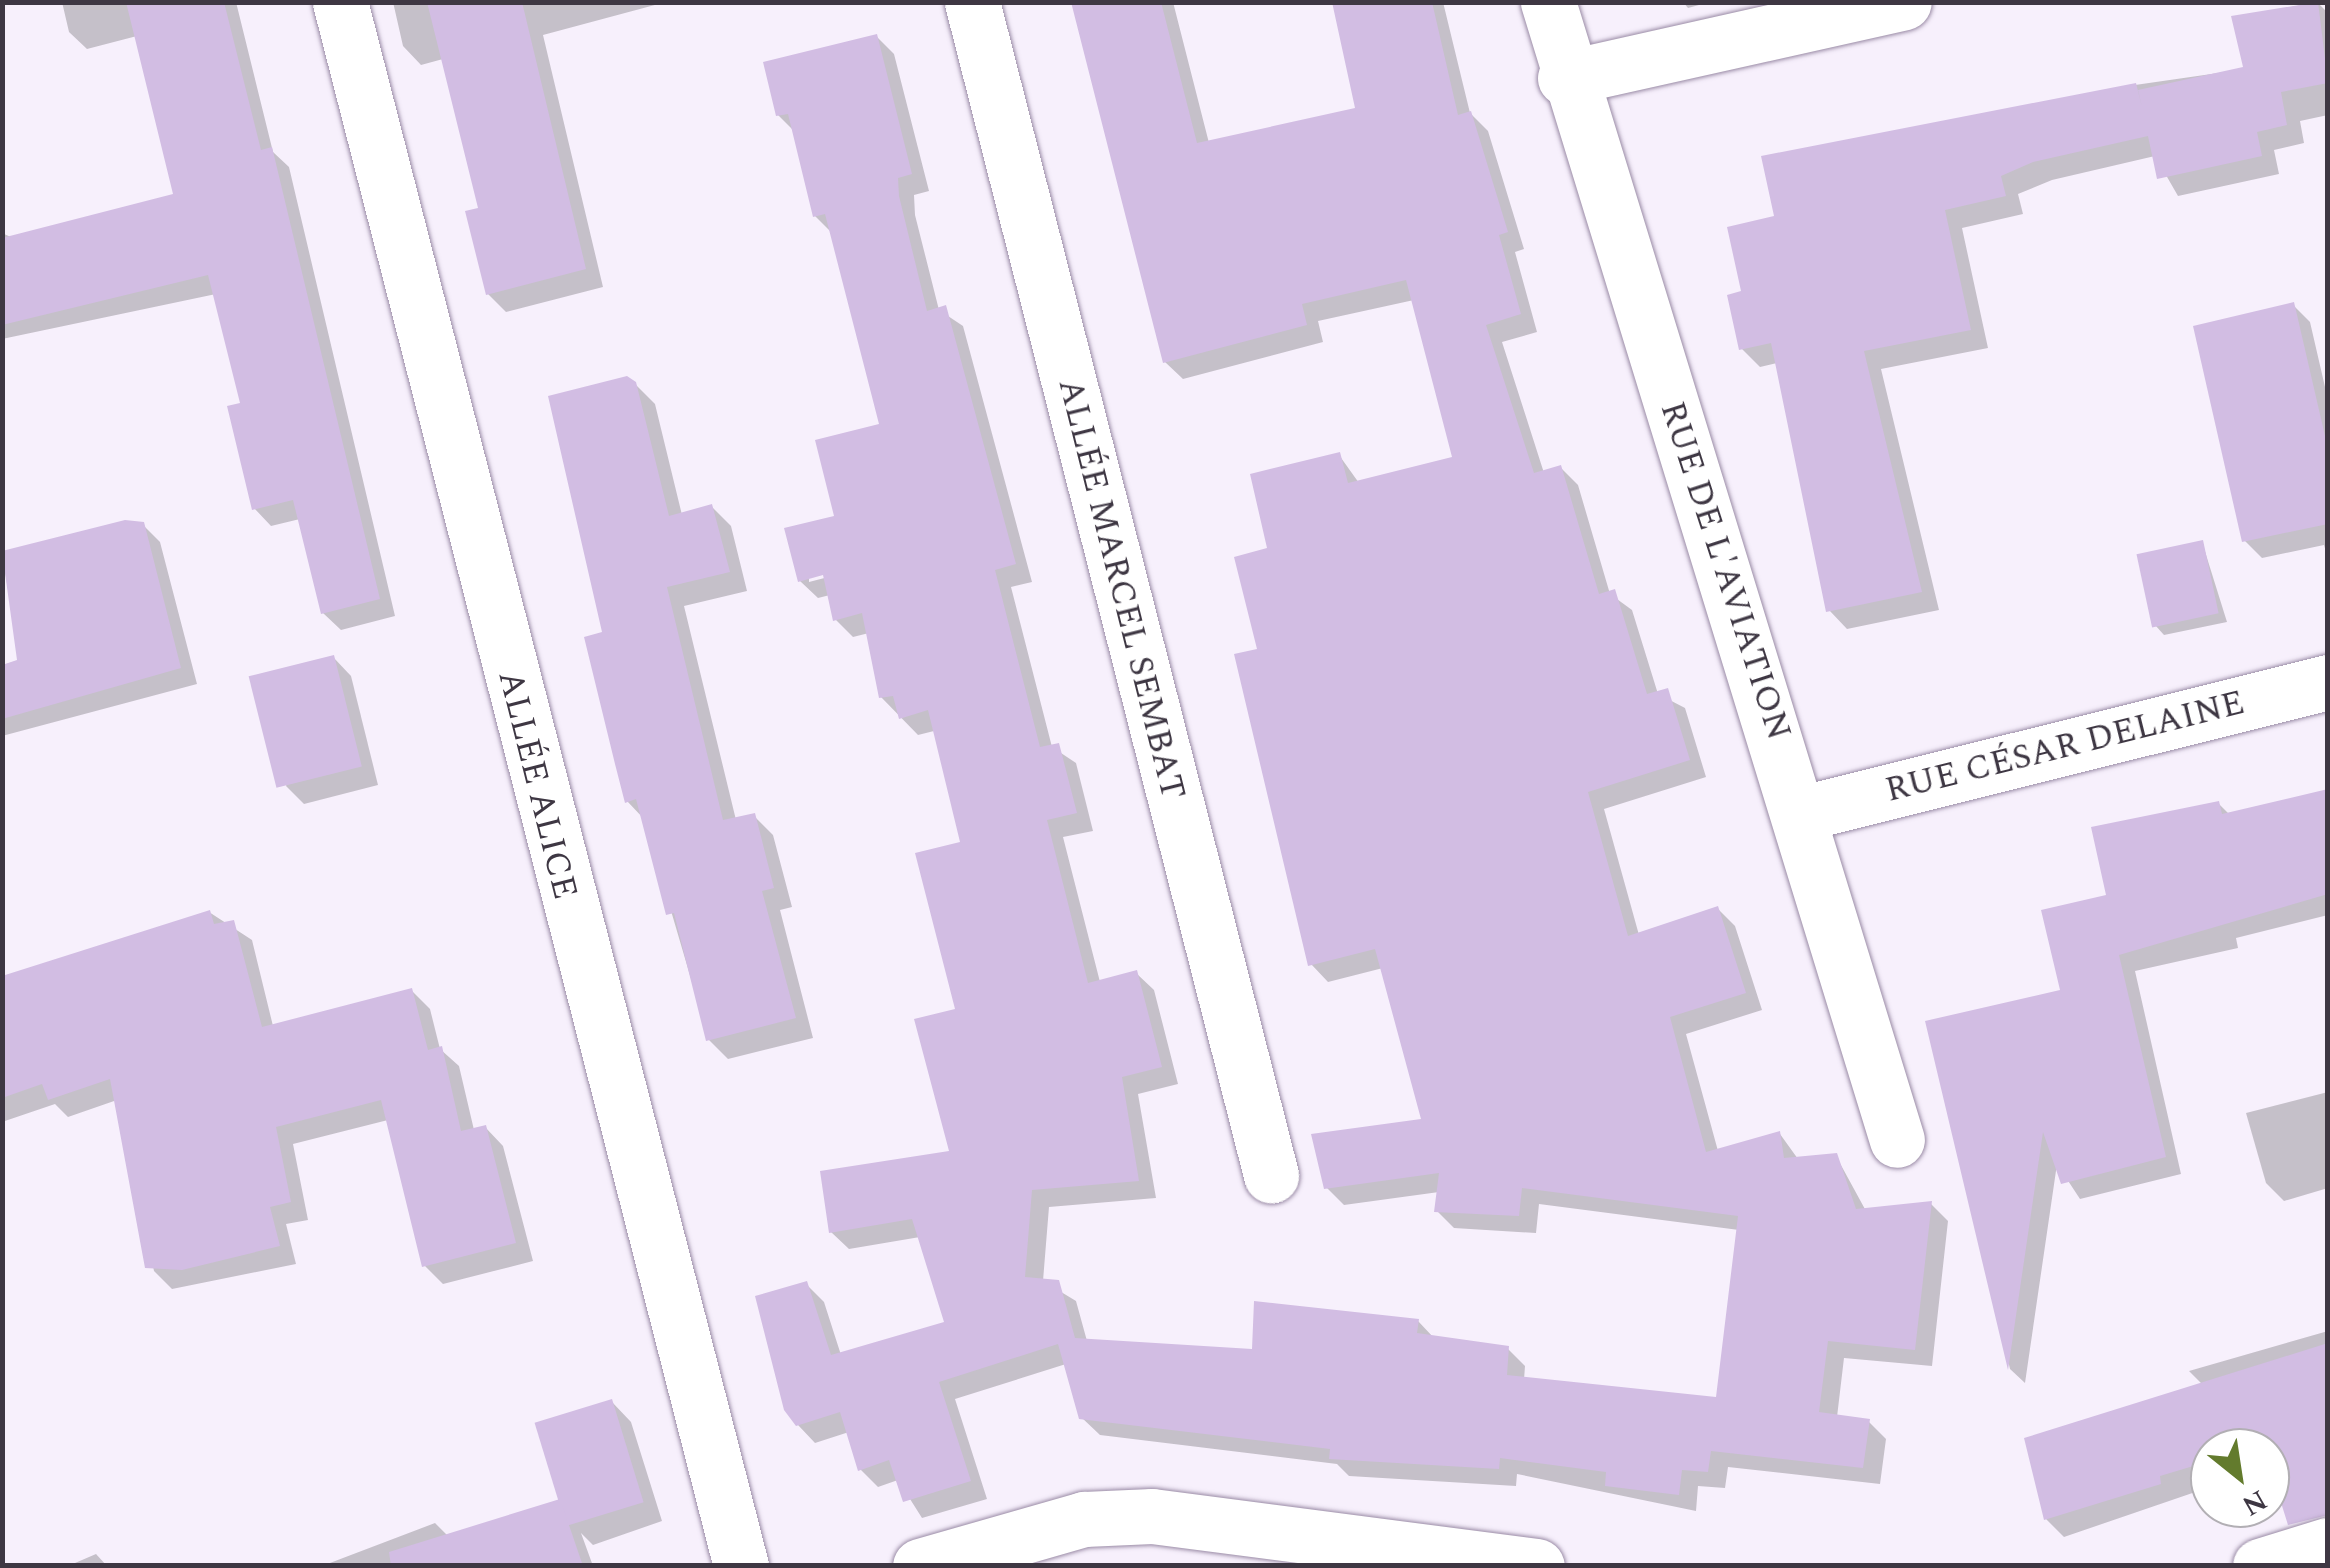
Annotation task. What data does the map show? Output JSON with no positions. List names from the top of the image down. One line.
{"streets":{"street":["RUE DE L'AVIATION","ALLÉE MARCEL SEMBAT","RUE CÉSAR DELAINE","ALLÉE ALICE"]},"crossings":[["RUE DE L'AVIATION","RUE CÉSAR DELAINE"]],"north":"bottom right"}
